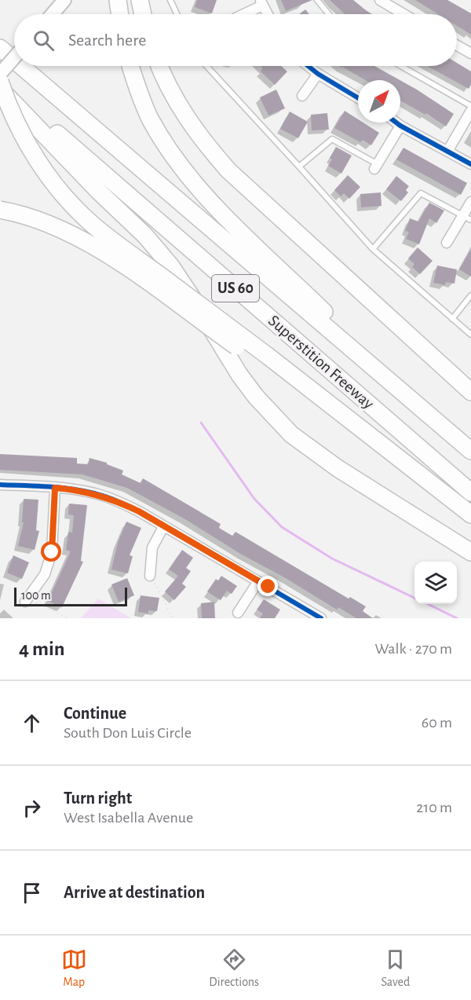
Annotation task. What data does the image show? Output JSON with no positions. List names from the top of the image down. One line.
{"streets":{"highway":["US 60","Superstition Freeway"]},"scale_bar":"100 m","north":"top right","page":{"search":"Search here","scale":"100 m","heading":["4 min","Walk · 270 m"],"list":[["Continue","South Don Luis Circle","60 m"],["Turn right","West Isabella Avenue","210 m"],"Arrive at destination"],"nav":["Map","Directions","Saved"]}}
